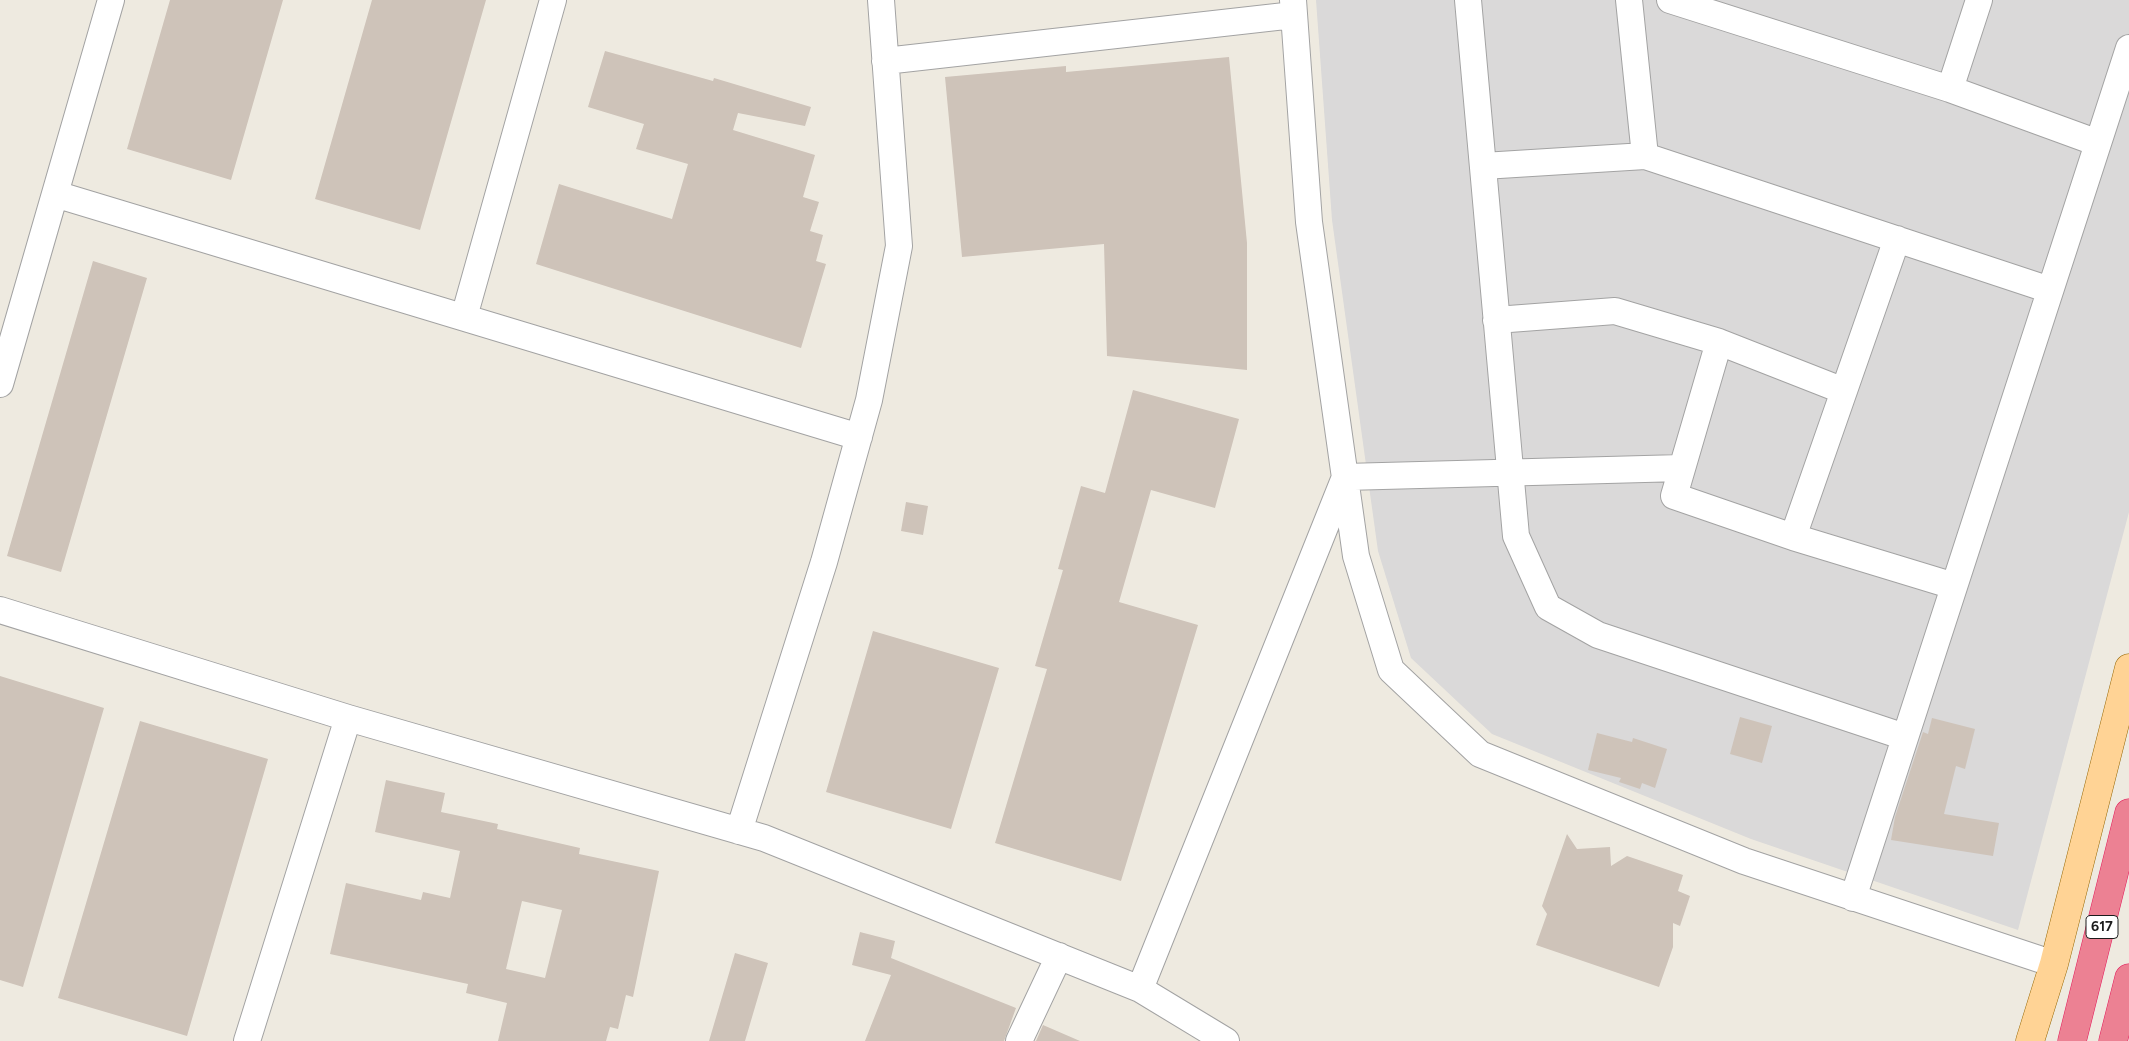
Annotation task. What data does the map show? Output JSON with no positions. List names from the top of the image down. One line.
{"streets":{"highway":["617"]}}
